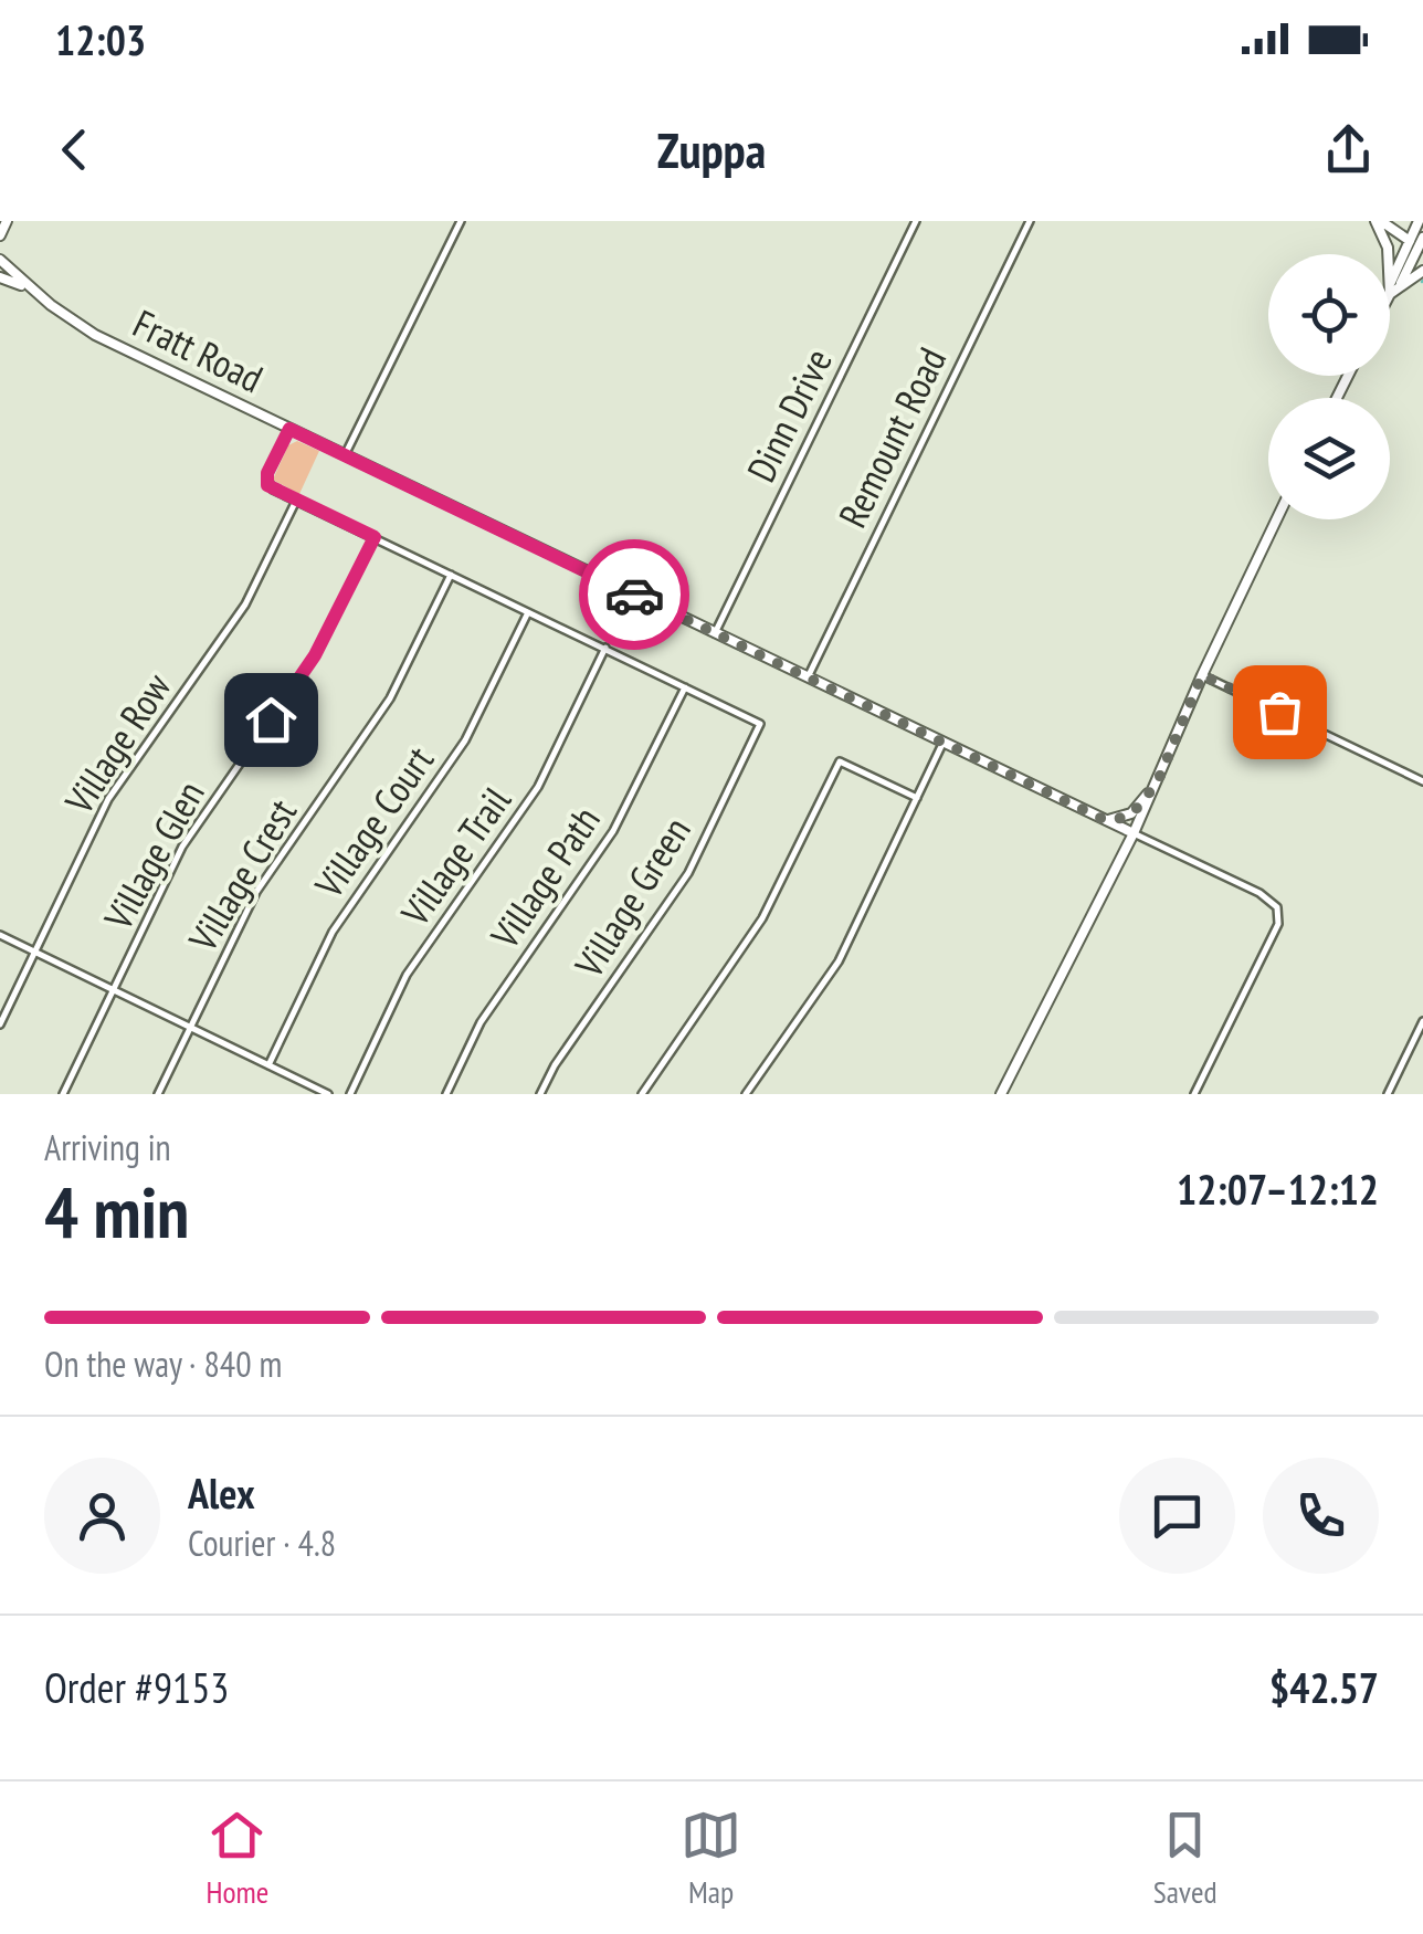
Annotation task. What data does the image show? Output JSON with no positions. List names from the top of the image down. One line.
{"streets":{"street":["Fratt Road","Dinn Drive","Remount Road","Village Row","Village Court","Village Glen","Village Trail","Village Crest","Village Path","Village Green"]},"crossings":[["Fratt Road","Dinn Drive"],["Fratt Road","Remount Road"],["Village Path","Village Green"]],"page":{"status":"12:03","header":"Zuppa","heading":["4 min","Arriving in","12:07–12:12"],"panel":["Alex","Courier · 4.8","Order #9153","$42.57"],"bar":"On the way · 840 m","tabs":["Home","Map","Saved"]}}
